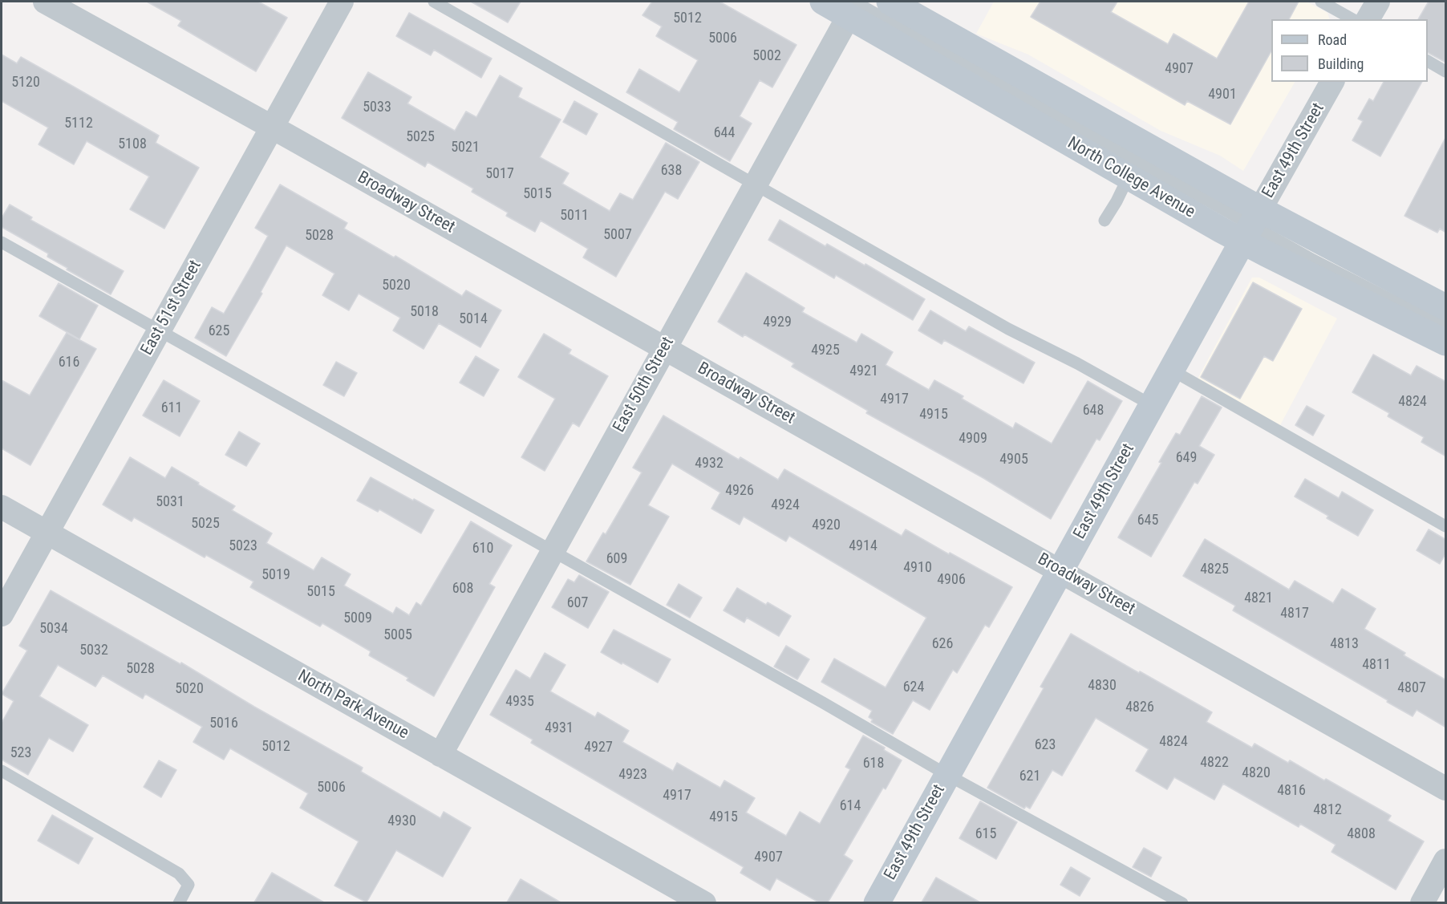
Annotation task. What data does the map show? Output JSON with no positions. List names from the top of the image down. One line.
{"streets":{"main road":["East 49th Street","North College Avenue"],"street":["Broadway Street","East 51st Street","East 50th Street","North Park Avenue"]},"crossings":[["East 49th Street","North College Avenue"],["East 49th Street","Broadway Street"],["North College Avenue","East 50th Street"],["Broadway Street","East 51st Street"],["Broadway Street","East 50th Street"],["East 51st Street","North Park Avenue"],["East 50th Street","North Park Avenue"]],"house_numbers":["5012","5006","5002","4907","5120","4901","5033","5112","644","5025","5108","5021","638","5017","5015","5011","5007","5028","5020","5018","5014","4929","625","4925","616","4921","4917","4824","611","648","4915","4909","649","4905","4932","4926","5031","4924","645","5025","4920","5023","4914","610","609","4910","4825","5019","4906","608","5015","4821","607","4817","5009","5034","5005","626","4813","5032","4811","5028","4830","624","4807","5020","4935","4826","5016","4931","4824","623","5012","4927","523","4822","618","4820","4923","621","5006","4816","4917","614","4812","4915","4930","615","4808","4907"],"legend":["Road","Building"]}
